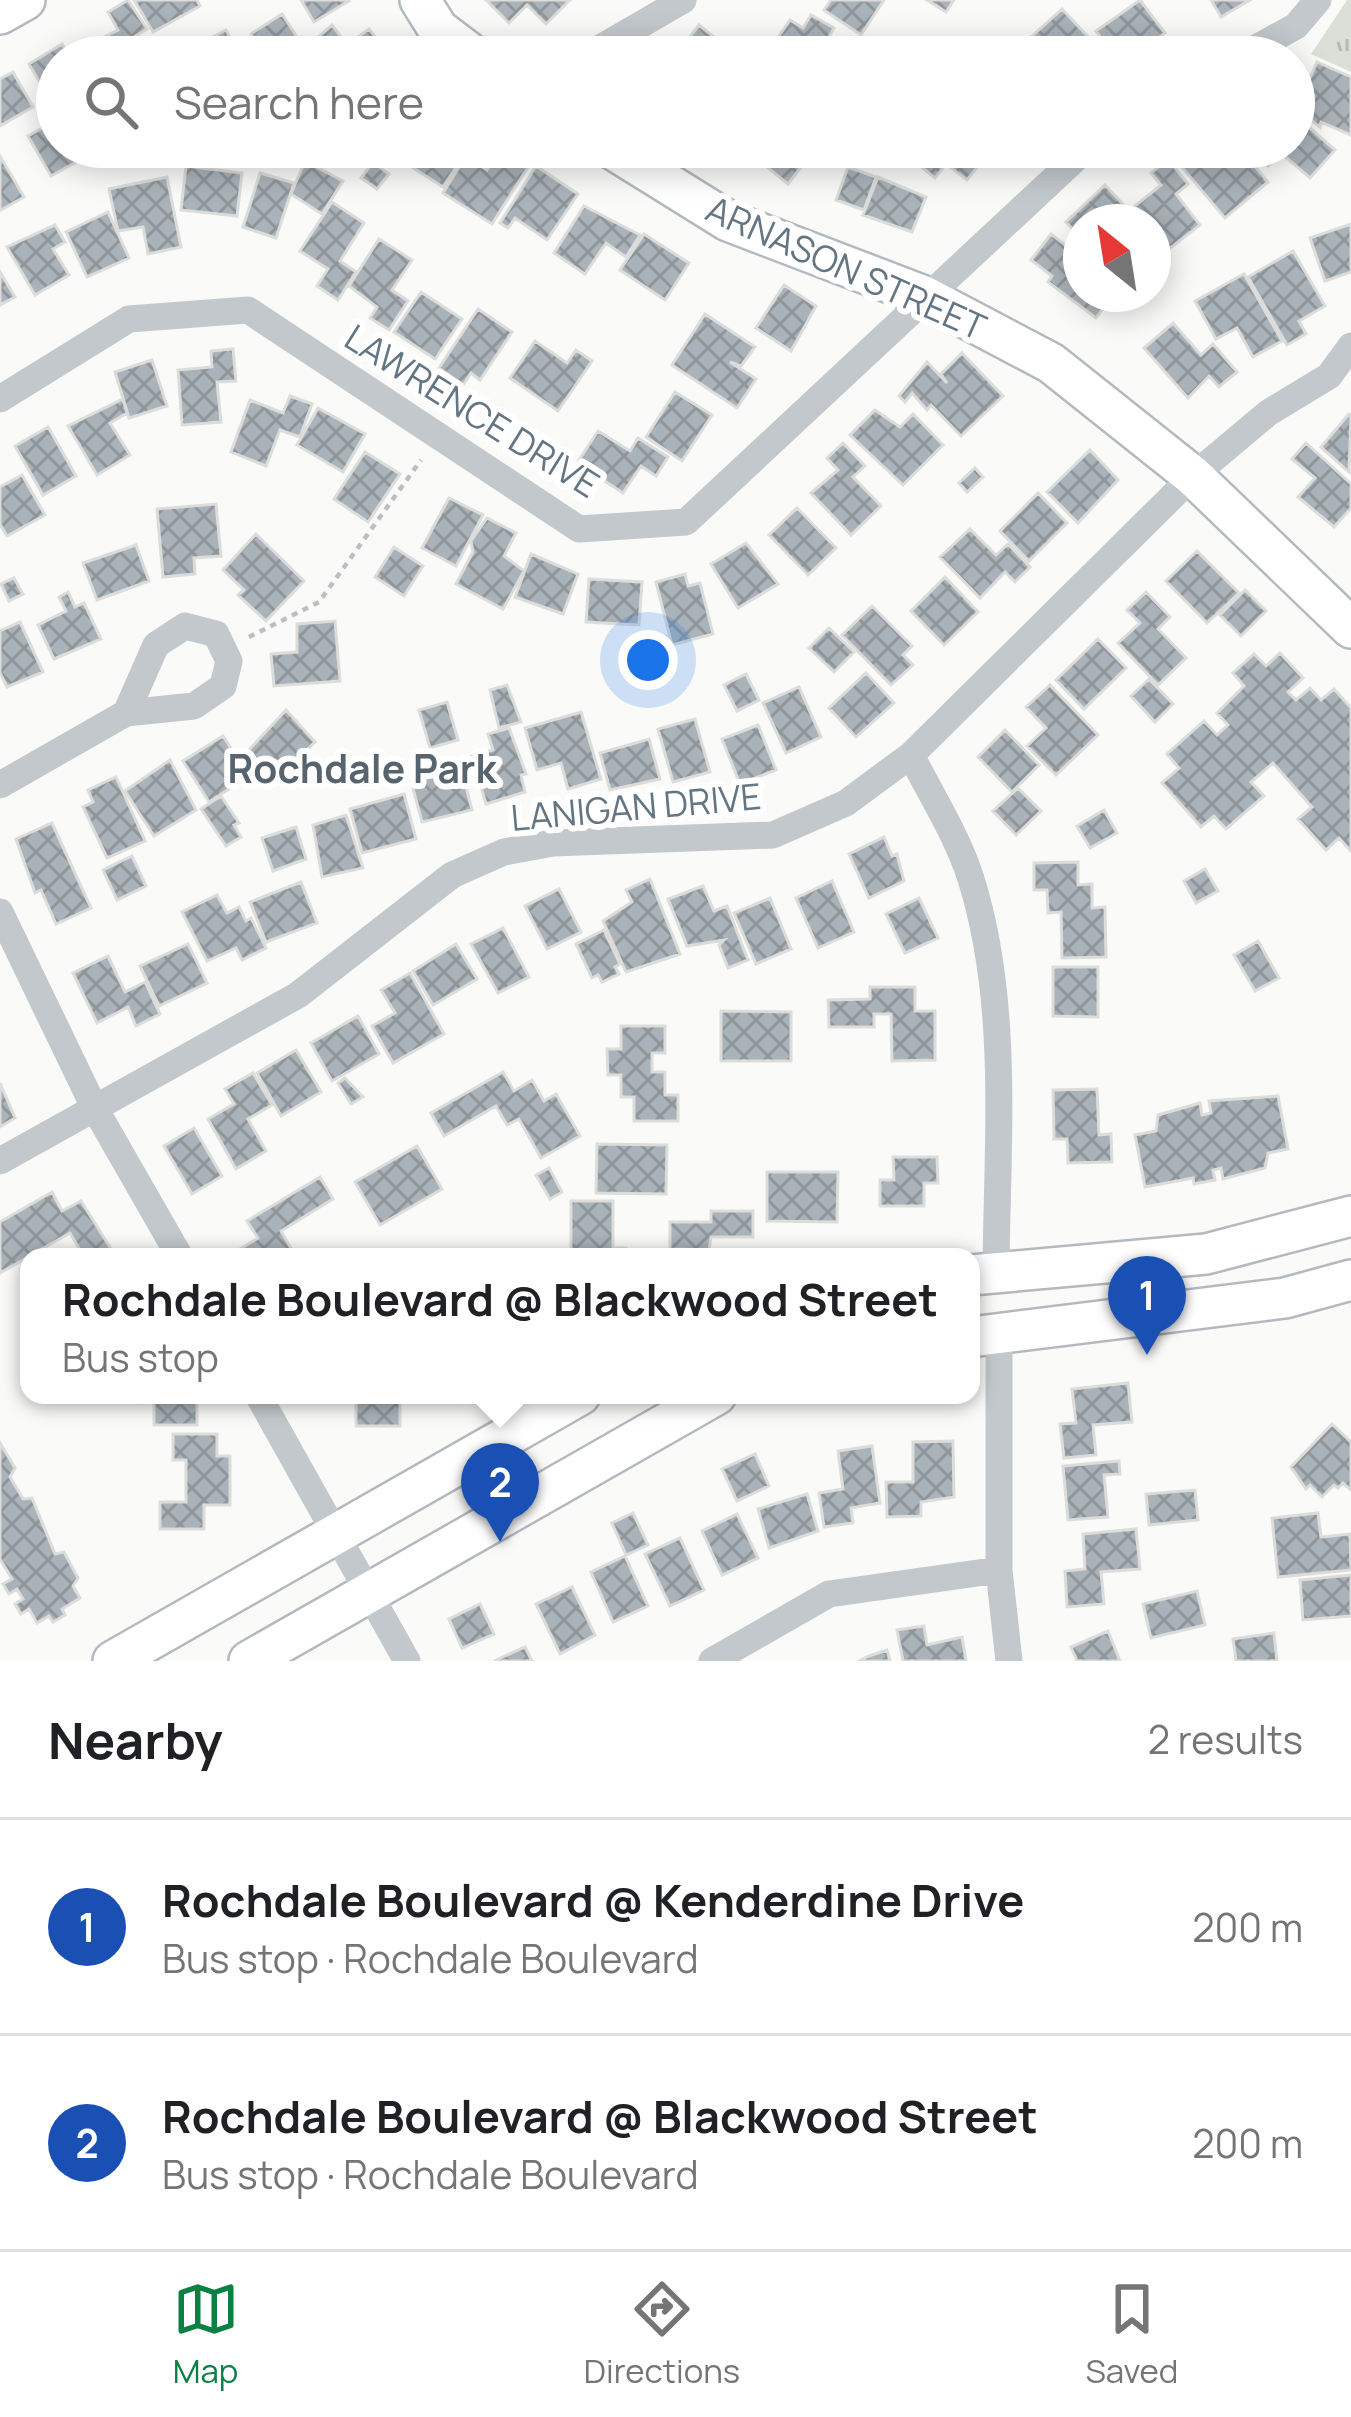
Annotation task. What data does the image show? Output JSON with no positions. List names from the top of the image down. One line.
{"streets":{"main road":["ARNASON STREET"],"street":["LAWRENCE DRIVE","LANIGAN DRIVE"]},"crossings":[["ARNASON STREET","LAWRENCE DRIVE"],["ARNASON STREET","LANIGAN DRIVE"]],"districts":["Rochdale Park"],"north":"top left","page":{"search":"Search here","popup":["Rochdale Boulevard @ Blackwood Street","Bus stop"],"pins":["1","2"],"heading":["Nearby","2 results"],"list":[{"mark":"1","name":"Rochdale Boulevard @ Kenderdine Drive","note":"Bus stop · Rochdale Boulevard","value":"200 m"},{"mark":"2","name":"Rochdale Boulevard @ Blackwood Street","note":"Bus stop · Rochdale Boulevard","value":"200 m"}],"nav":["Map","Directions","Saved"]}}
